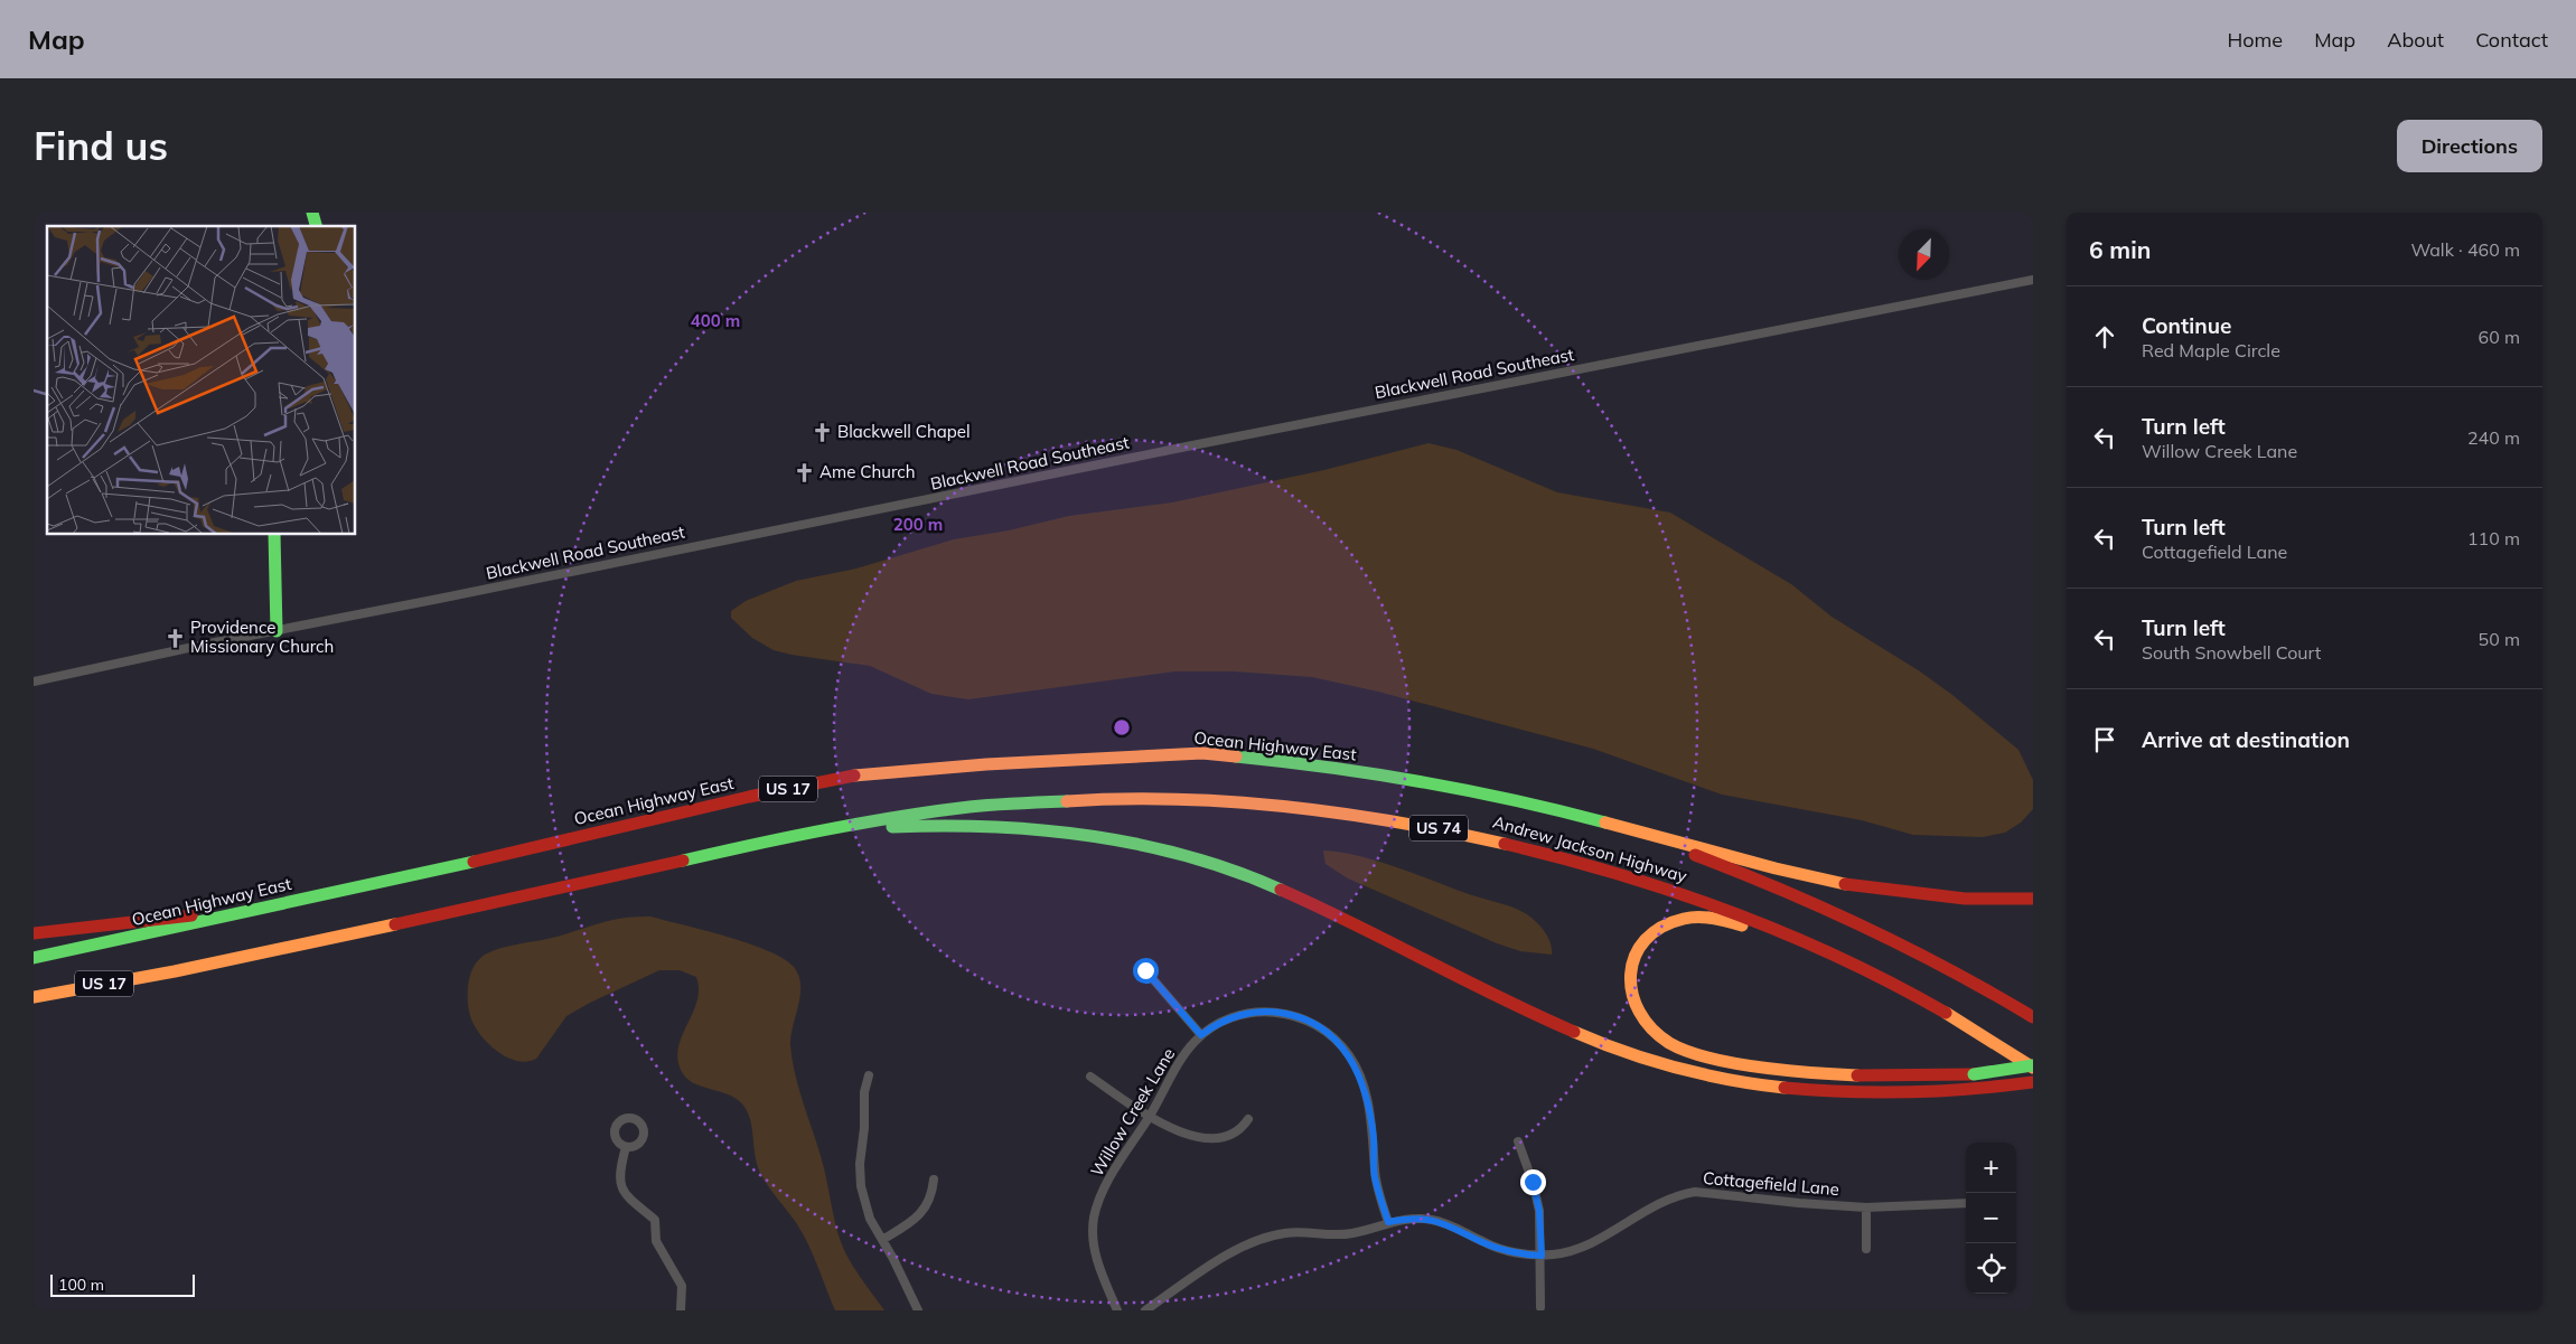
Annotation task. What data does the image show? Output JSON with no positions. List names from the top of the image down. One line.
{"streets":{"main road":["Ocean Highway East","US 17","US 74","Andrew Jackson Highway"],"street":["Blackwell Road Southeast","Willow Creek Lane","Cottagefield Lane"]},"crossings":[["Ocean Highway East","Andrew Jackson Highway"],["US 17","Andrew Jackson Highway"],["Willow Creek Lane","Cottagefield Lane"]],"places":{"church":["Blackwell Chapel","Ame Church","Providence Missionary Church"]},"scale_bar":"100 m","north":"bottom left","page":{"header":"Map","nav":["Home","Map","About","Contact"],"buttons":"Directions","title":"Find us","heading":["6 min","Walk · 460 m"],"list":[["Continue","Red Maple Circle","60 m"],["Turn left","Willow Creek Lane","240 m"],["Turn left","Cottagefield Lane","110 m"],["Turn left","South Snowbell Court","50 m"],"Arrive at destination"],"map_buttons":["+","−"],"scale":"100 m"},"rings":["400 m","200 m"]}
